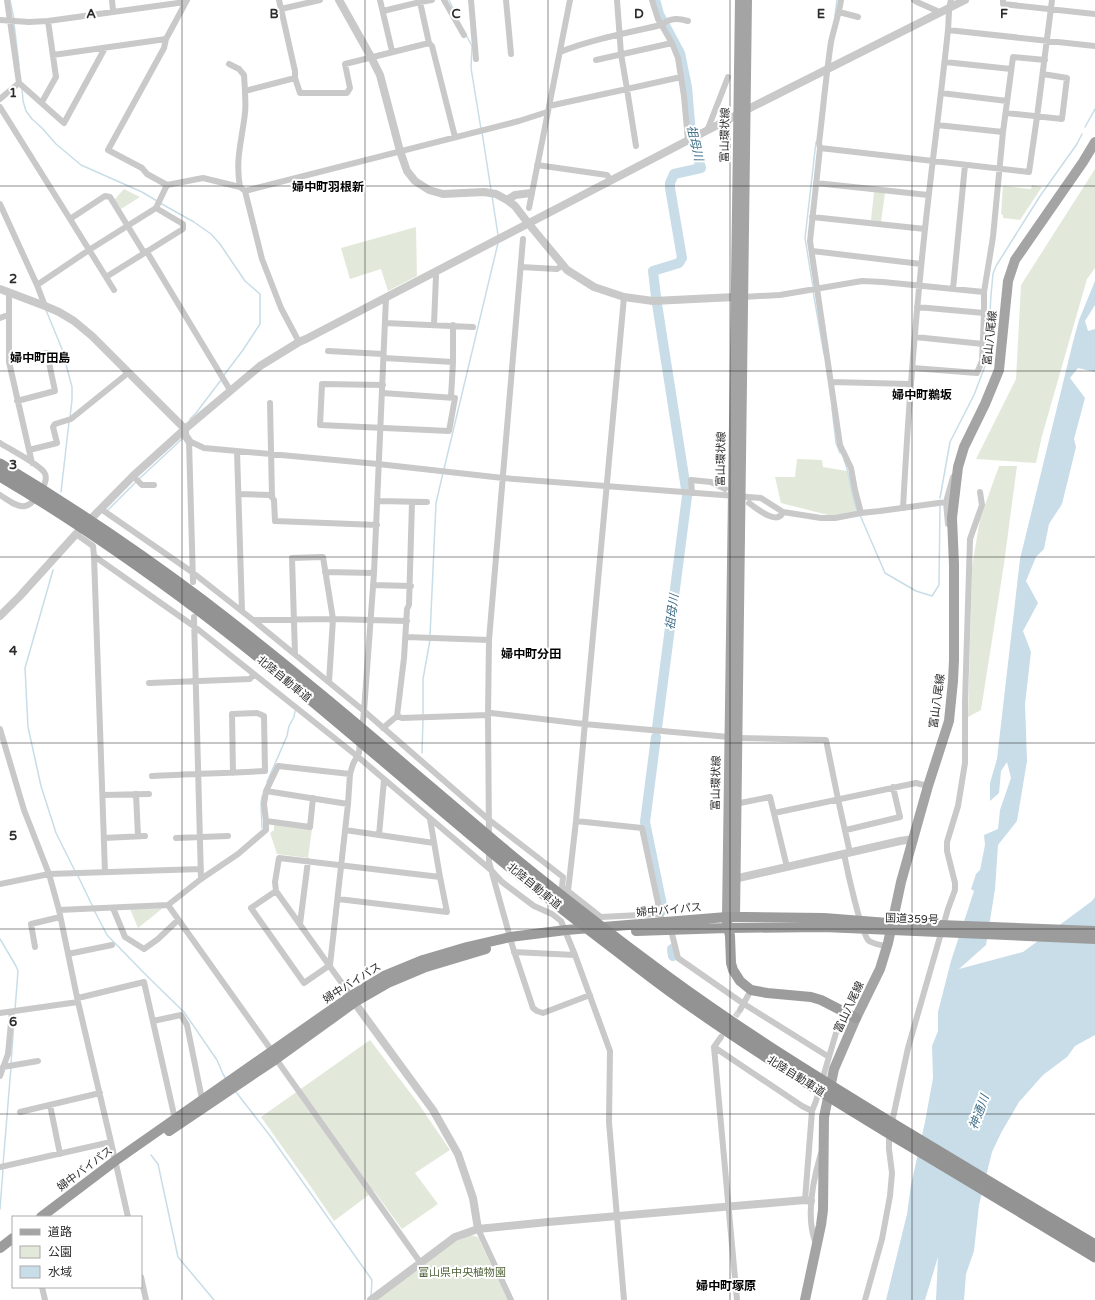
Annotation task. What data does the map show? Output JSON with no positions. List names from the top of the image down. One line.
{"streets":{"highway":["北陸自動車道","婦中バイパス","国道359号"],"main road":["富山環状線","富山八尾線"]},"crossings":[["富山環状線","婦中バイパス"],["富山環状線","国道359号"],["婦中バイパス","国道359号"]],"districts":["婦中町羽根新","婦中町田島","婦中町鵜坂","婦中町分田","婦中町塚原"],"water":["祖母川","神通川"],"parks":["富山県中央植物園"],"legend":["道路","公園","水域"],"grid":{"columns":["A","B","C","D","E","F"],"rows":["1","2","3","4","5","6"]}}
